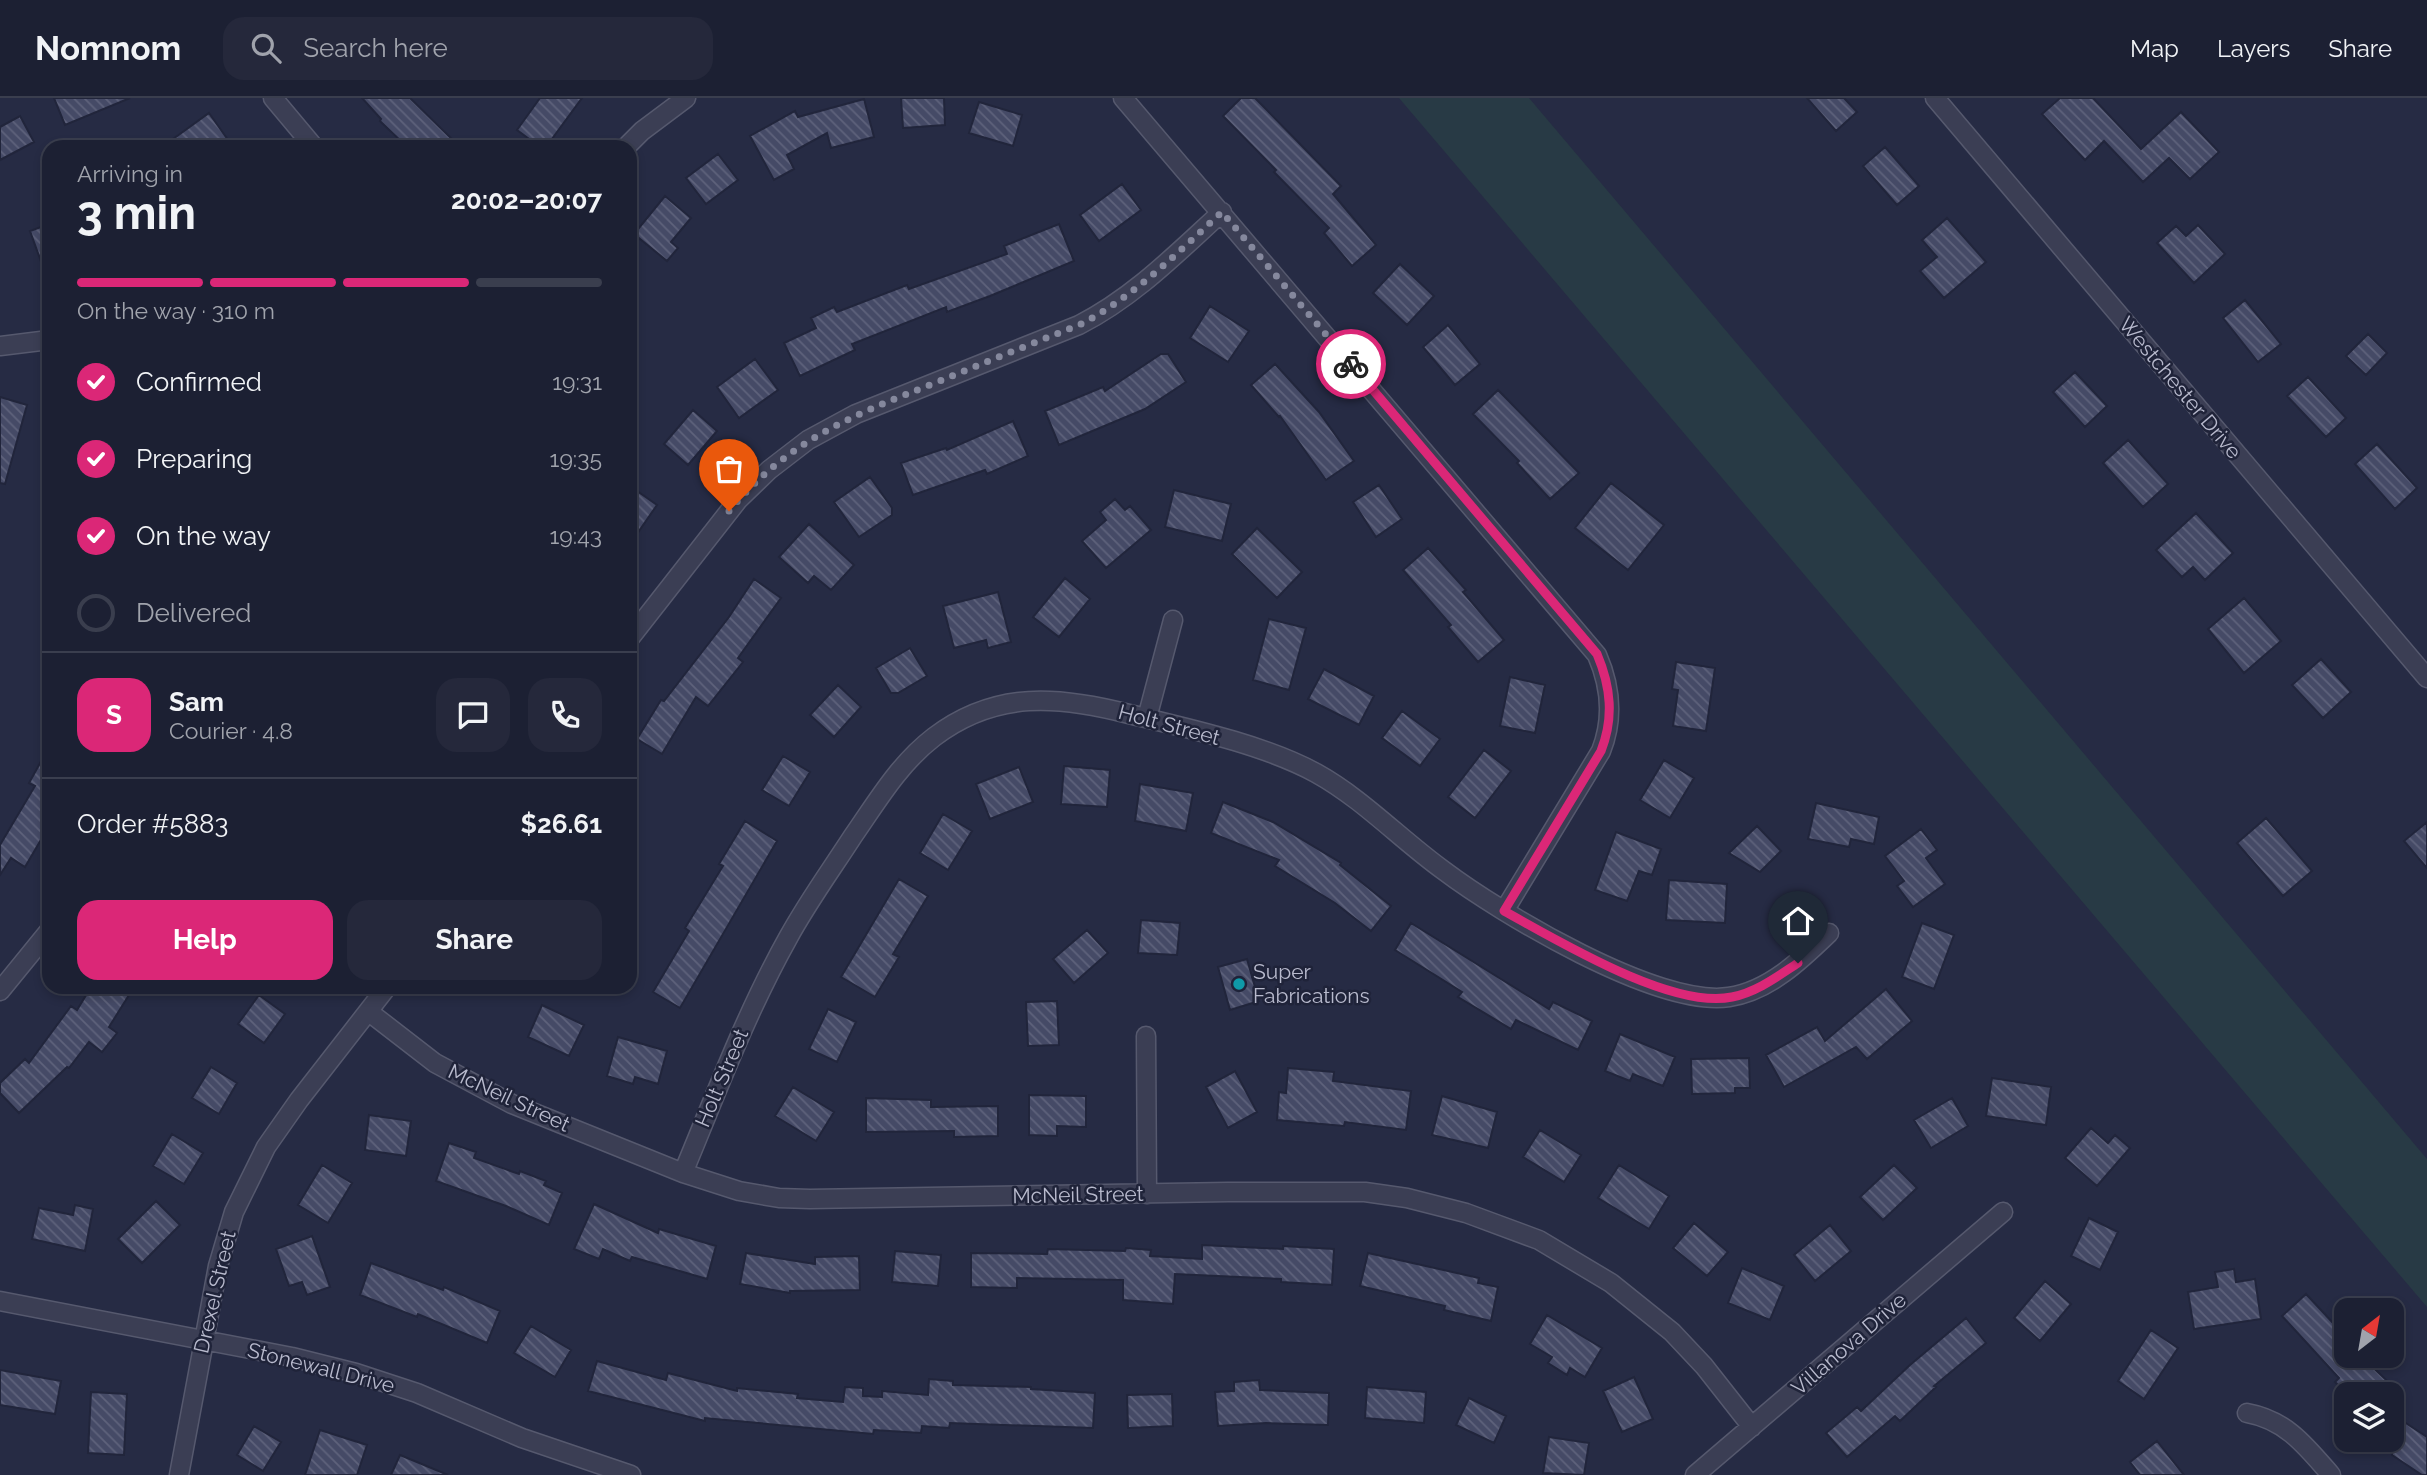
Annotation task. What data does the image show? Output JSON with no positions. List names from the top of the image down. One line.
{"streets":{"street":["Westchester Drive","Holt Street","McNeil Street","Drexel Street","Villanova Drive","Stonewall Drive"]},"crossings":[["Holt Street","McNeil Street"],["McNeil Street","Drexel Street"],["McNeil Street","Villanova Drive"],["Drexel Street","Stonewall Drive"]],"places":["Super Fabrications"],"north":"top right","page":{"header":"Nomnom","search":"Search here","nav":["Map","Layers","Share"],"heading":["3 min","Arriving in","20:02–20:07"],"panel":["Sam","Courier · 4.8","Order #5883","$26.61"],"bar":"On the way · 310 m","list":[["Confirmed","19:31"],["Preparing","19:35"],["On the way","19:43"],"Delivered"],"round":"S","buttons":["Help","Share"]}}
